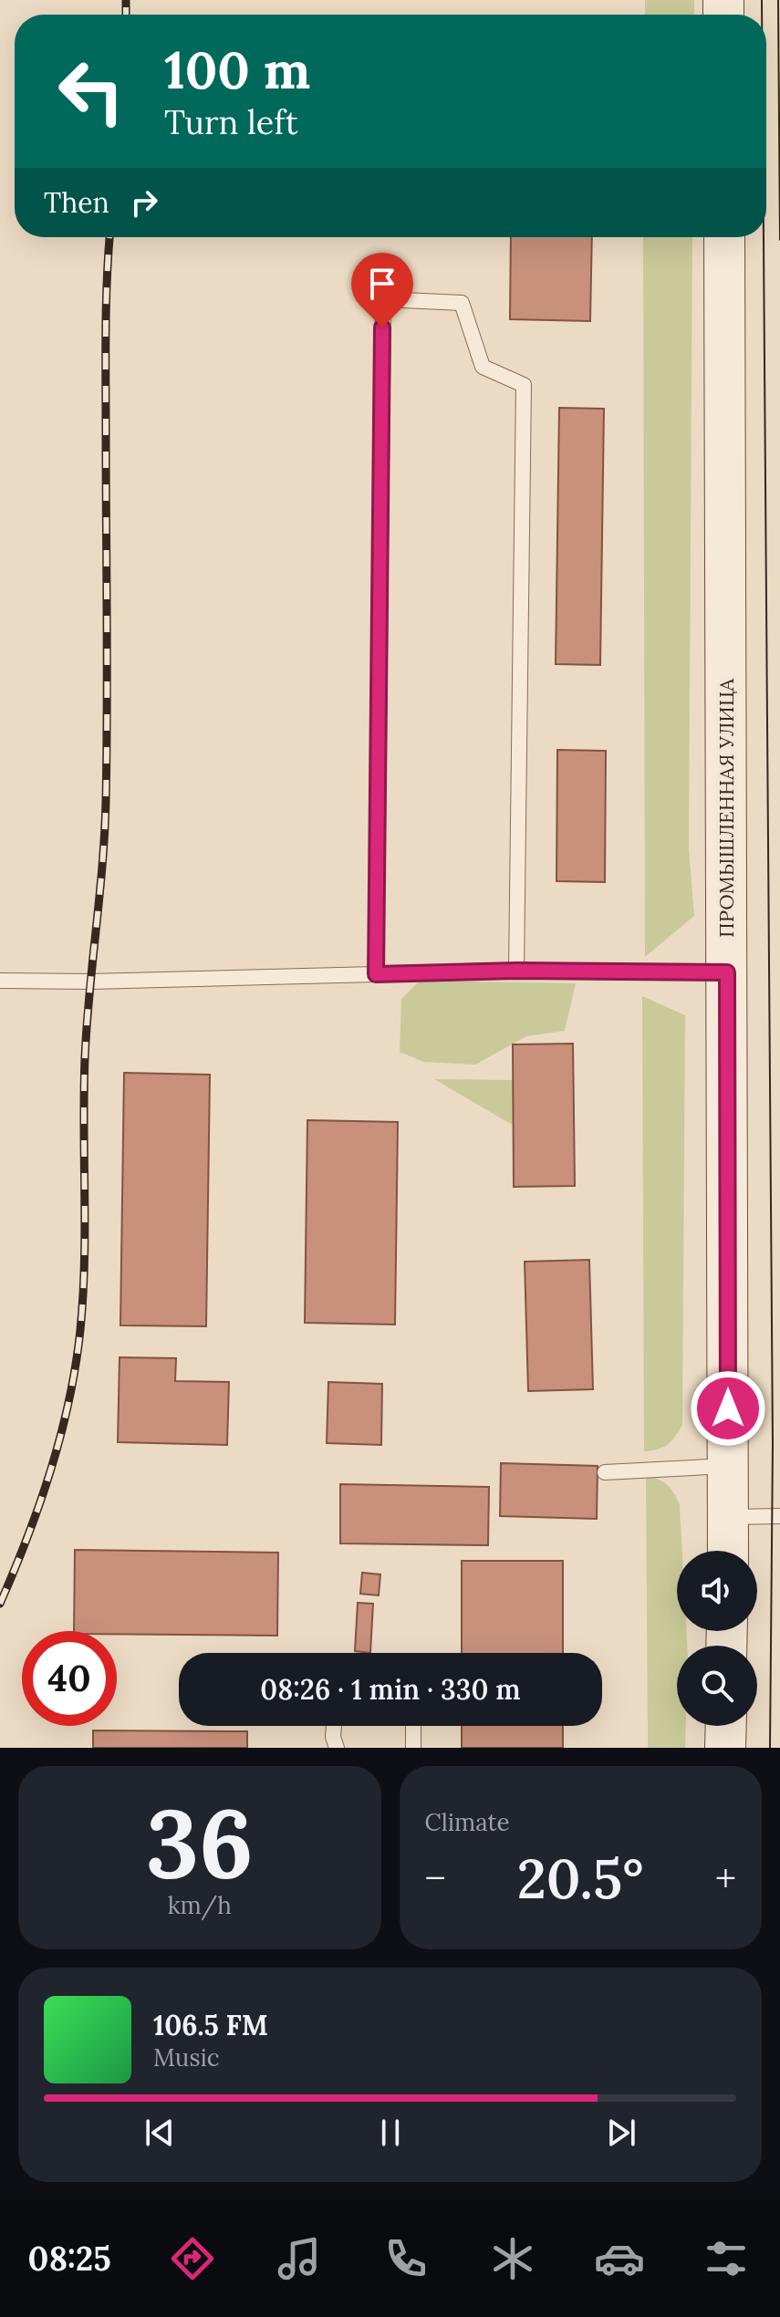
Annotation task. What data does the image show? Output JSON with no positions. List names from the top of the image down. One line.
{"streets":{"street":["ПРОМЫШЛЕННАЯ УЛИЦА"]},"page":{"turn":["100 m","Turn left"],"then":"Then","limit":"40","trip":"08:26 · 1 min · 330 m","tile":[["36","km/h"],"Climate"],"heat":["−","20.5°","+"],"song":["106.5 FM","Music"],"tabs":"08:25"}}
